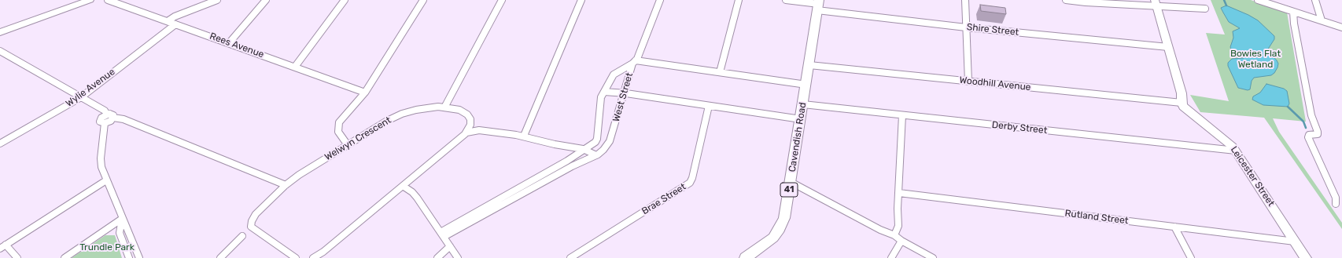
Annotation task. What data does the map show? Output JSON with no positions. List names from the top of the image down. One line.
{"streets":{"main road":["Cavendish Road","41"],"street":["Shire Street","Rees Avenue","Woodhill Avenue","Wylie Avenue","West Street","Derby Street","Welwyn Crescent","Leicester Street","Brae Street","Rutland Street"]},"crossings":[["Shire Street","Cavendish Road"],["Rees Avenue","Wylie Avenue"],["Woodhill Avenue","Cavendish Road"],["Woodhill Avenue","Leicester Street"],["Derby Street","Cavendish Road"],["Derby Street","Leicester Street"],["Leicester Street","Rutland Street"]],"parks":["Bowies Flat Wetland","Trundle Park"]}
